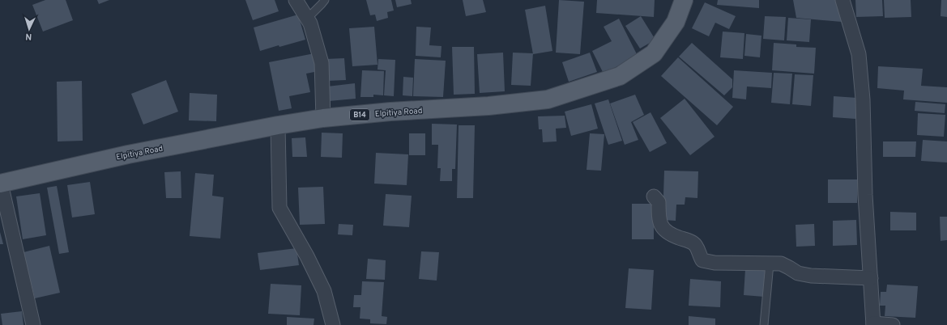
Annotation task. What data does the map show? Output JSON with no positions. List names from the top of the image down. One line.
{"streets":{"main road":["Elpitiya Road","B14"]},"north":"bottom"}
